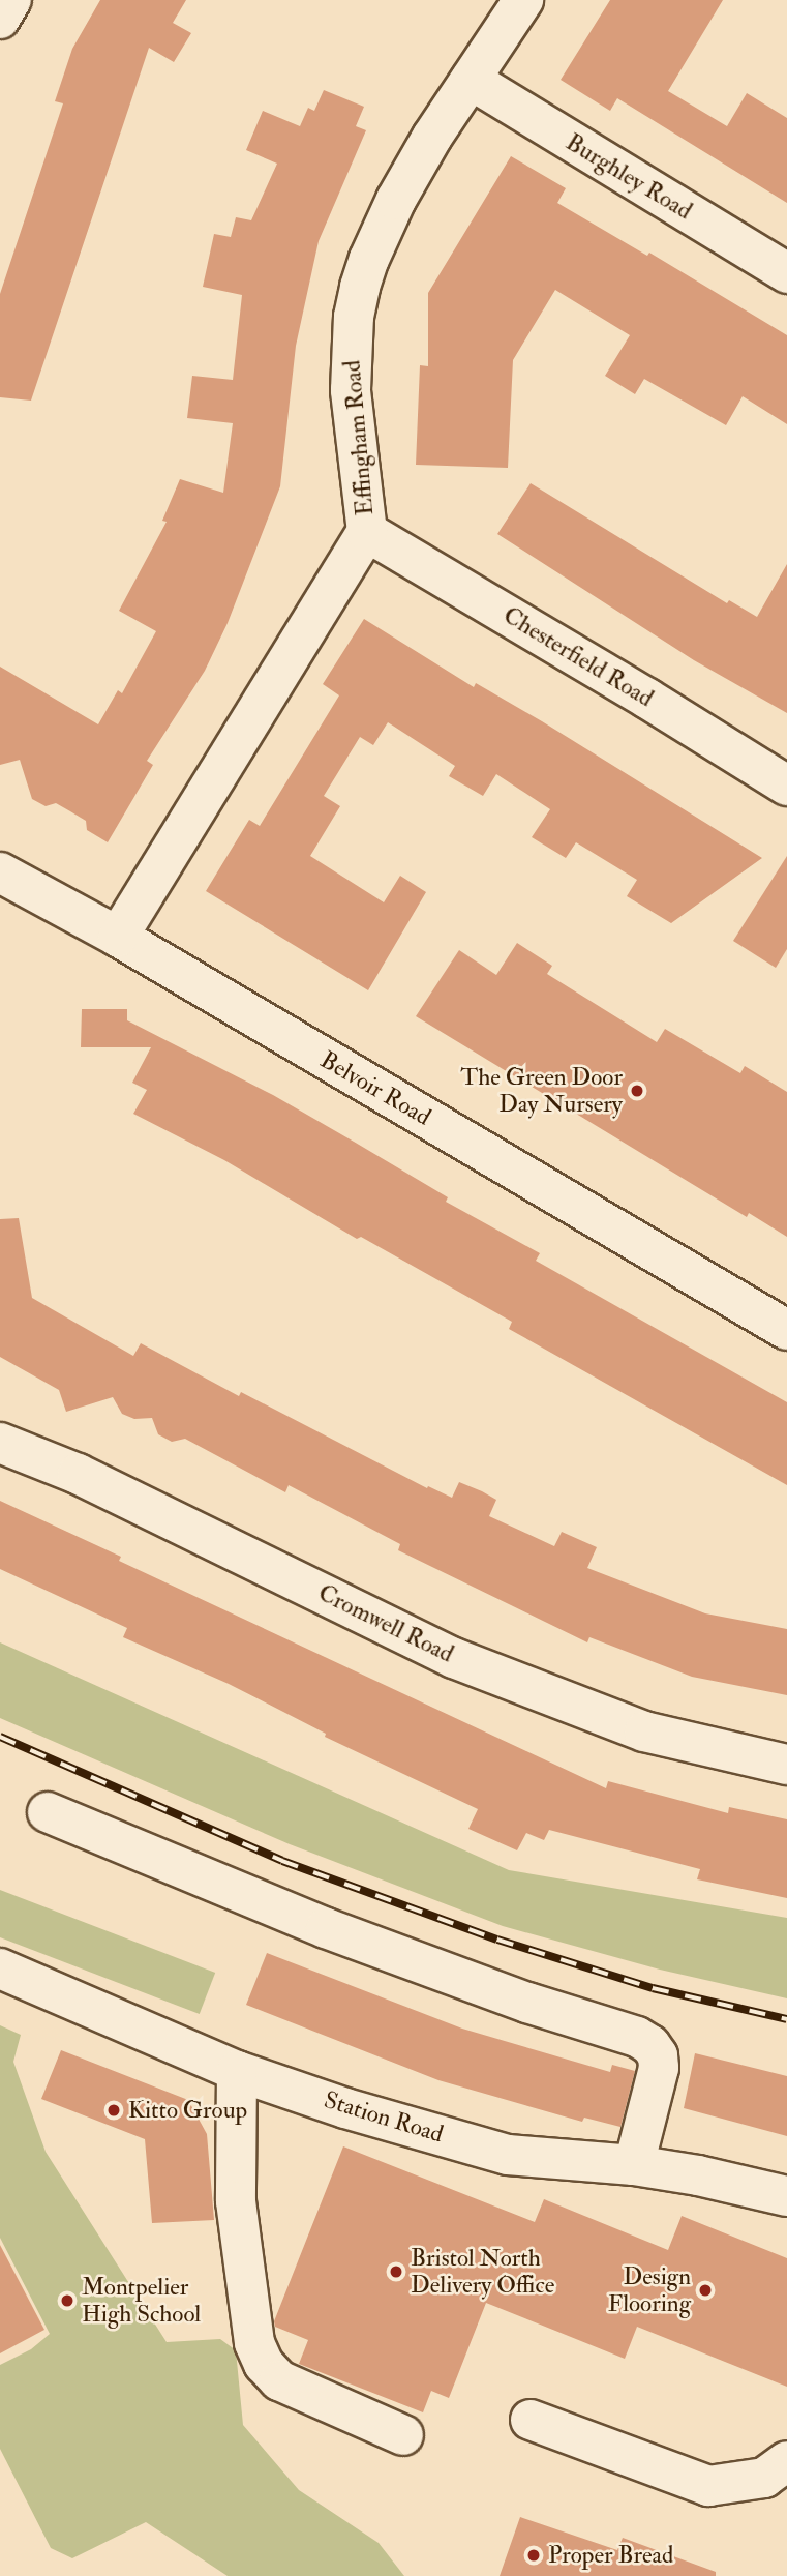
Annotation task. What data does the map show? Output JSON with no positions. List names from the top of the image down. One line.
{"streets":{"street":["Burghley Road","Effingham Road","Chesterfield Road","Belvoir Road","Cromwell Road","Station Road"]},"crossings":[["Burghley Road","Effingham Road"],["Effingham Road","Chesterfield Road"],["Effingham Road","Belvoir Road"]],"places":["The Green Door Day Nursery","Kitto Group","Bristol North Delivery Office","Design Flooring","Montpelier High School","Proper Bread"]}
